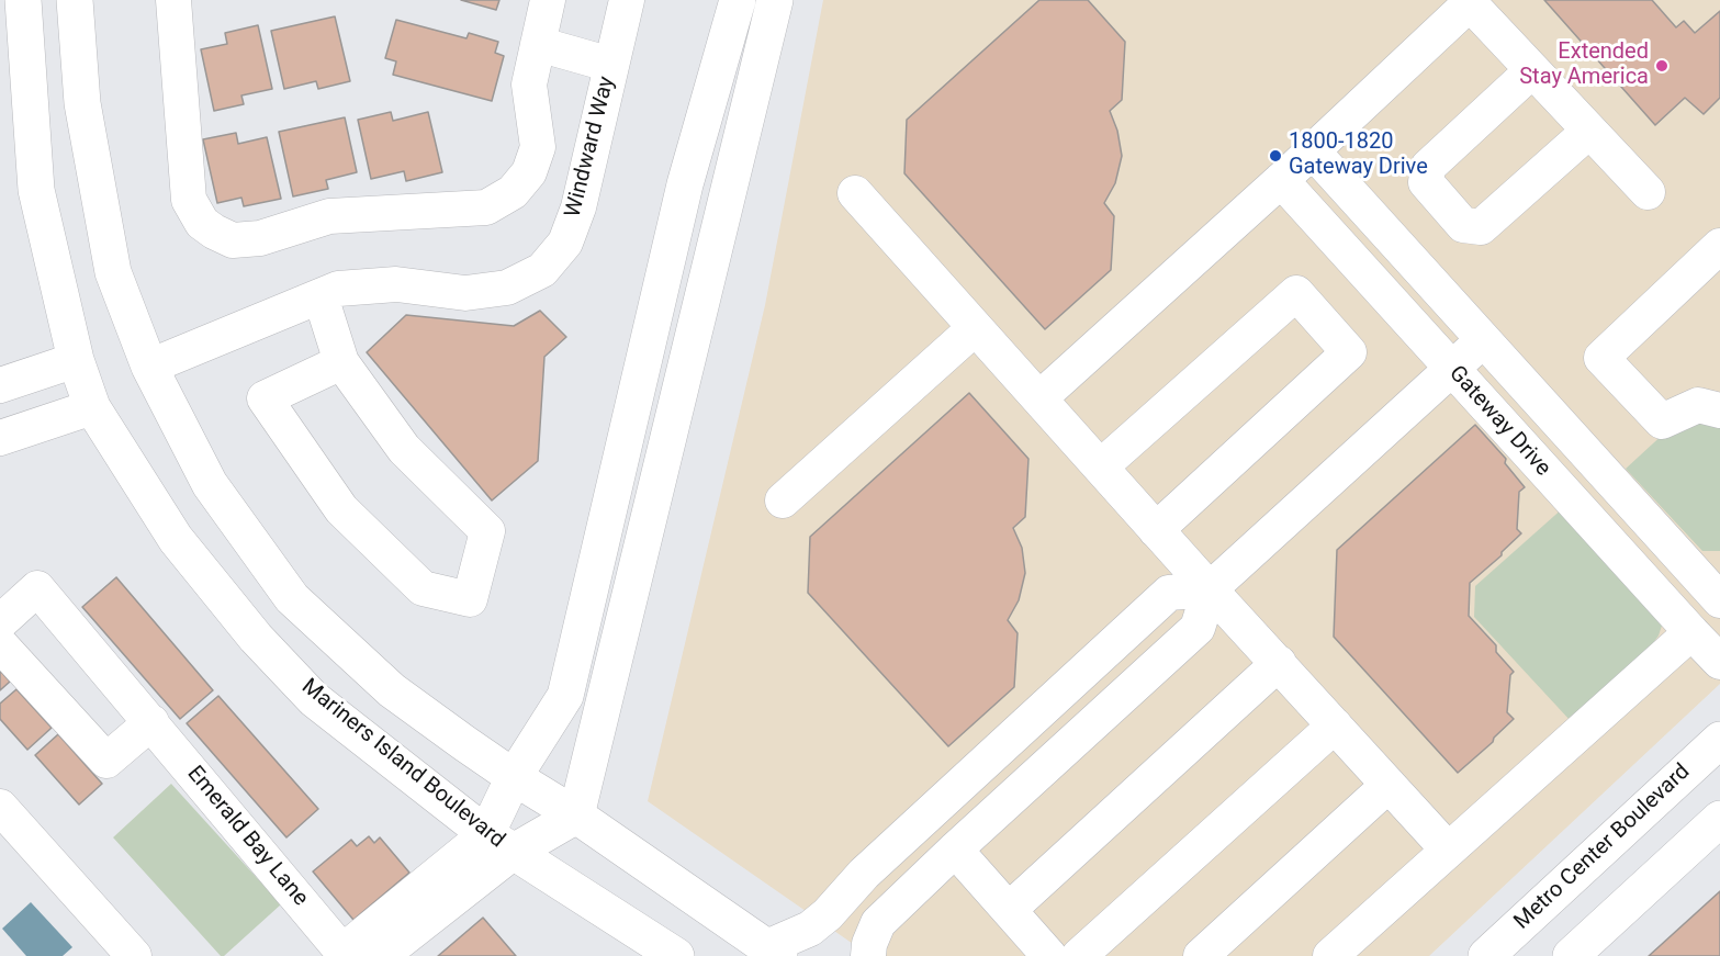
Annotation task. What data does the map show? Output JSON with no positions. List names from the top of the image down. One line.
{"streets":{"main road":["Mariners Island Boulevard","Metro Center Boulevard"],"street":["Windward Way","Gateway Drive","Emerald Bay Lane"]},"crossings":[["Mariners Island Boulevard","Emerald Bay Lane"]],"places":["Extended Stay America","1800-1820 Gateway Drive"]}
